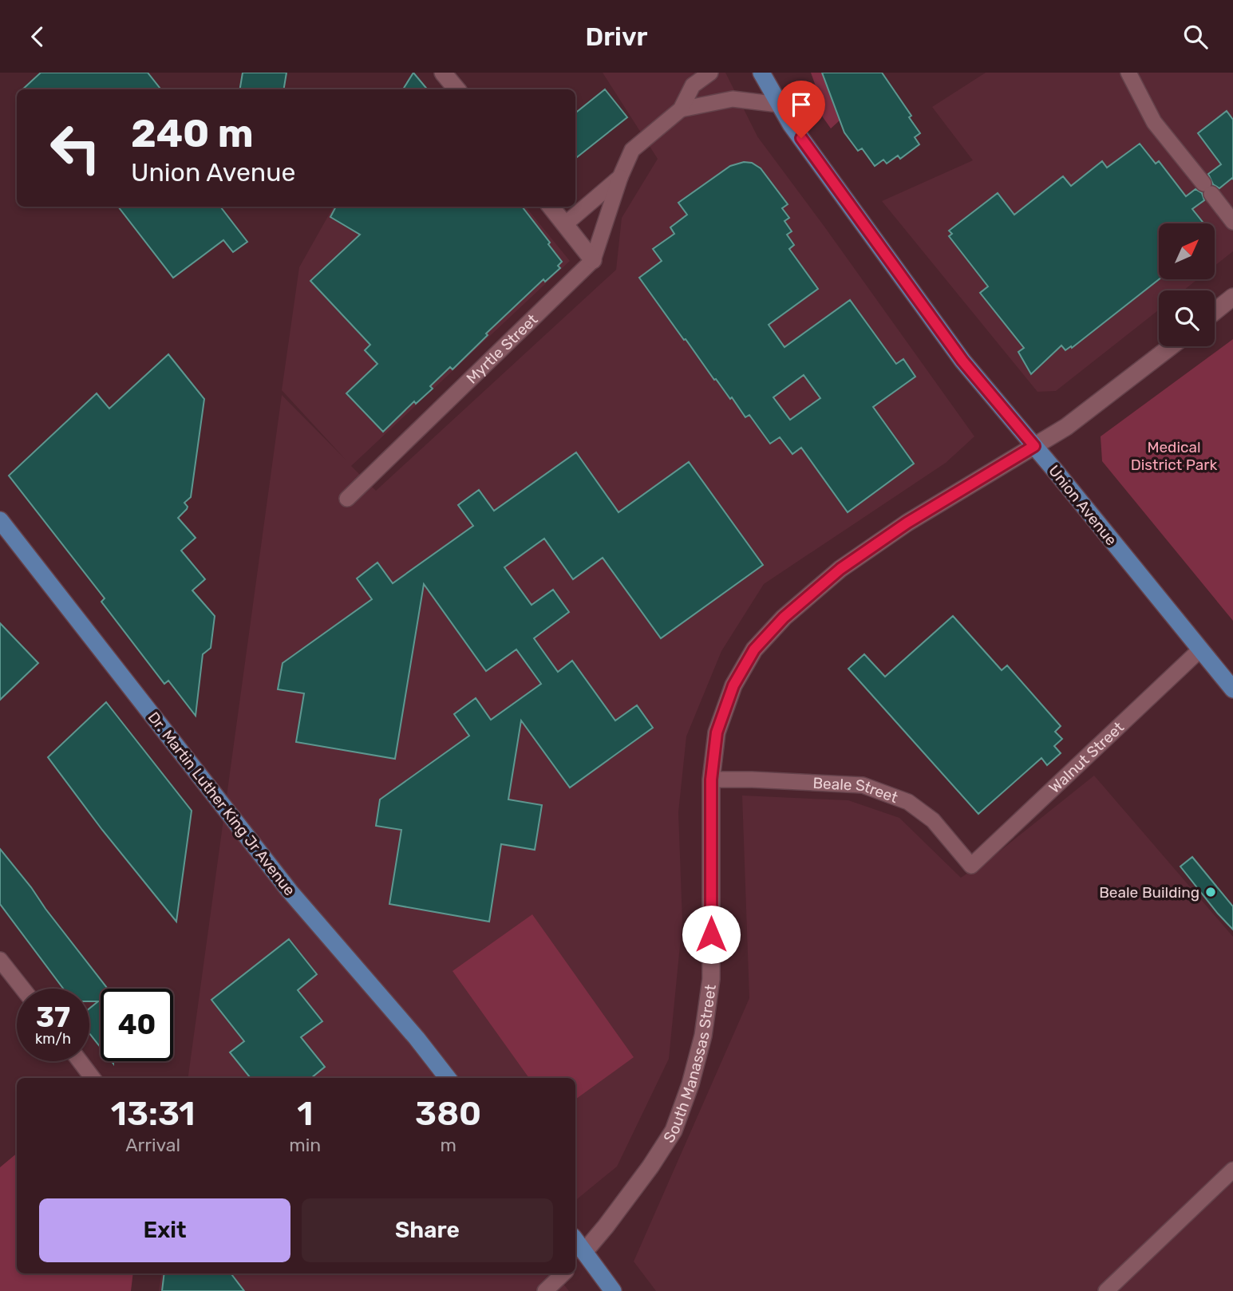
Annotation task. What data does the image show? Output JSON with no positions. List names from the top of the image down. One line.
{"streets":{"main road":["Union Avenue","Dr. Martin Luther King Jr Avenue"],"street":["Myrtle Street","Walnut Street","Beale Street","South Manassas Street"]},"crossings":[["Myrtle Street","Union Avenue"],["Union Avenue","Walnut Street"],["Union Avenue","South Manassas Street"],["Walnut Street","Beale Street"],["Beale Street","South Manassas Street"]],"parks":["Medical District Park"],"places":["Beale Building"],"north":"top right","page":{"header":"Drivr","turn":["240 m","Union Avenue"],"speed":"37 km/h","limit":"40","eta":["13:31","Arrival","1","min","380","m"],"buttons":["Exit","Share"]}}
